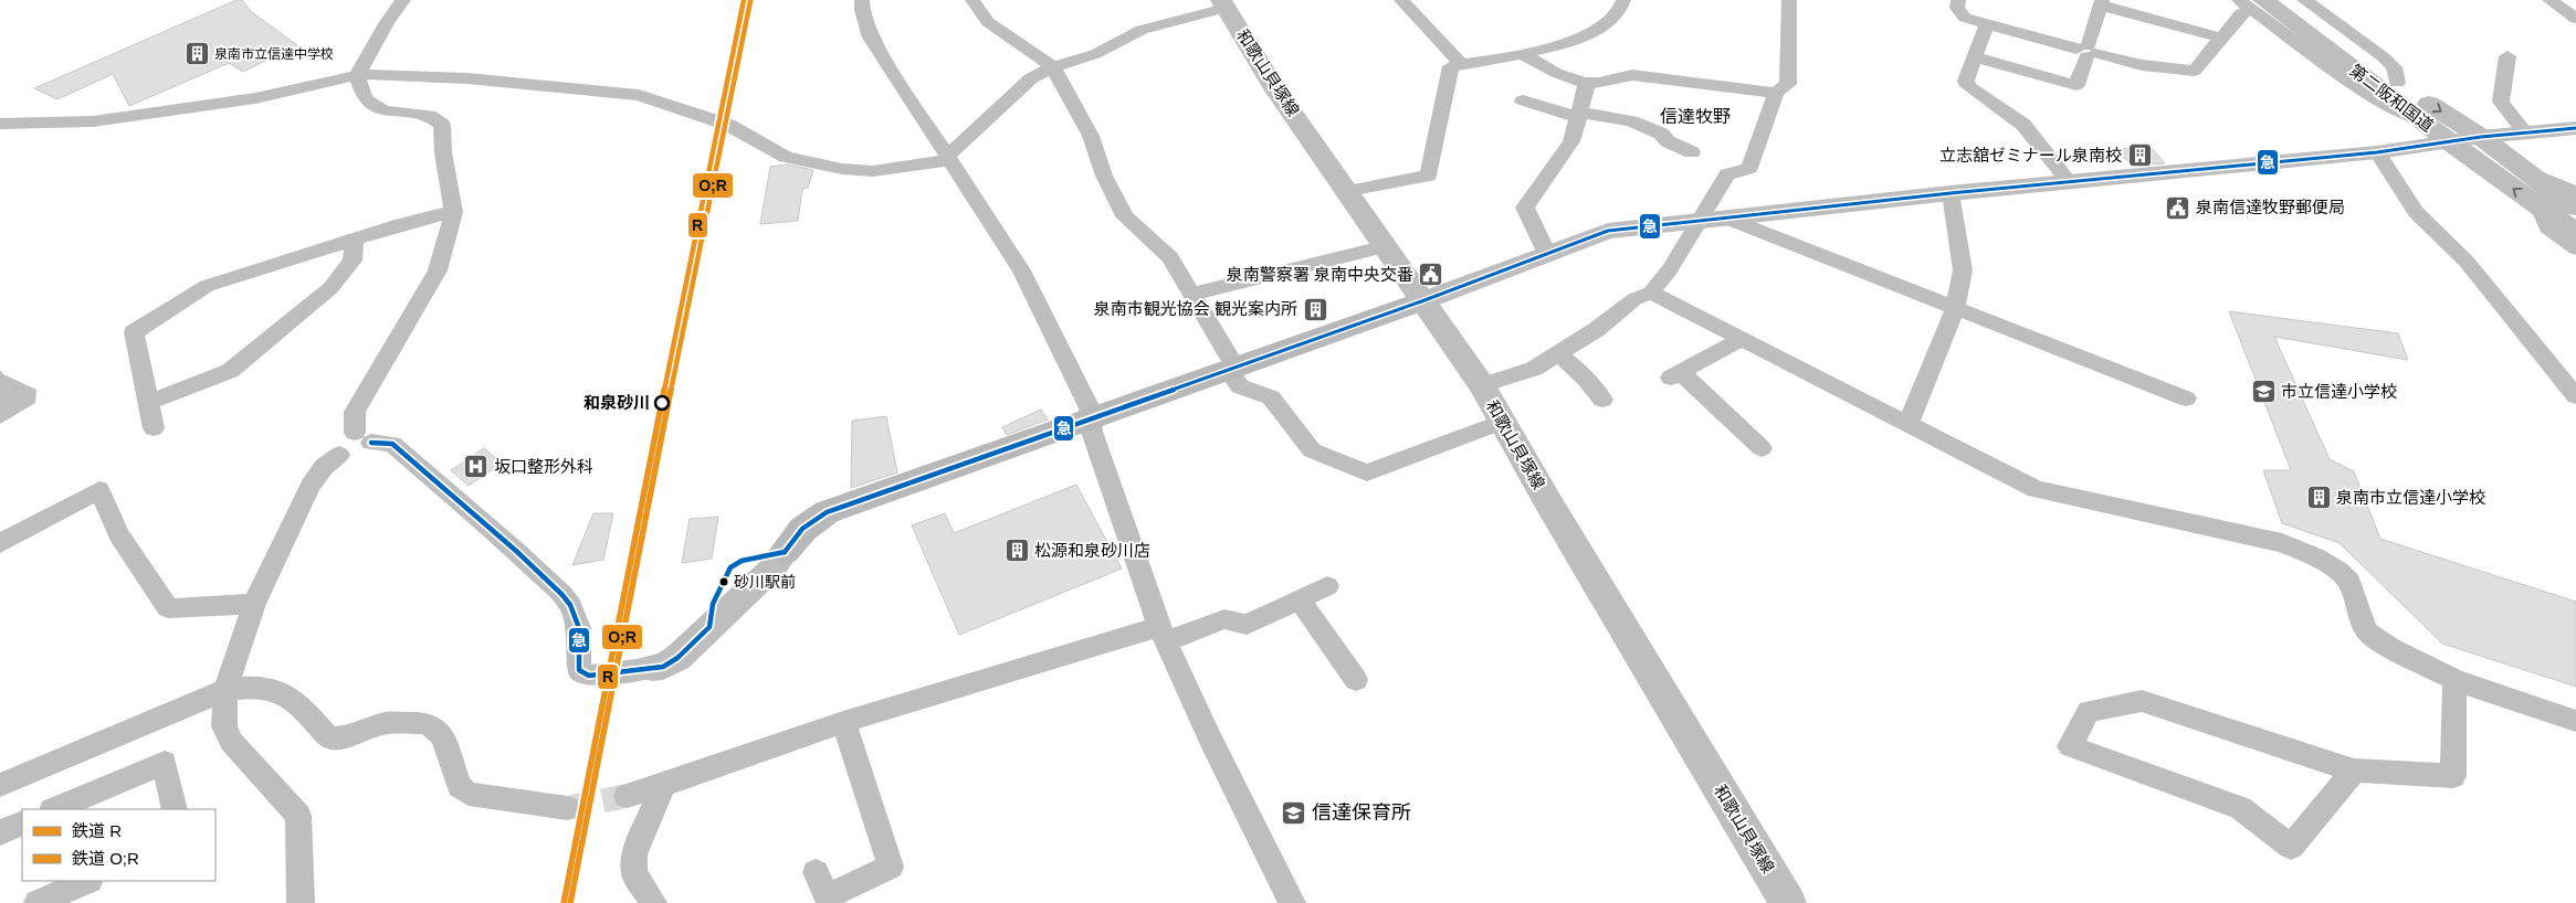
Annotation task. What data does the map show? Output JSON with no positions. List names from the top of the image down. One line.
{"streets":{"main road":["和歌山貝塚線","第二阪和国道"]},"districts":["信達牧野"],"places":{"building":["泉南市立信達中学校","立志舘ゼミナール泉南校","泉南市観光協会 観光案内所","泉南市立信達小学校","松源和泉砂川店"],"public building":["泉南信達牧野郵便局","泉南警察署 泉南中央交番"],"school or university":["市立信達小学校","信達保育所"],"other":["和泉砂川","砂川駅前"],"hospital":["坂口整形外科"]},"lines":["rail line R","rail line O;R","transit line 急"],"legend":["鉄道 R","鉄道 O;R"]}
